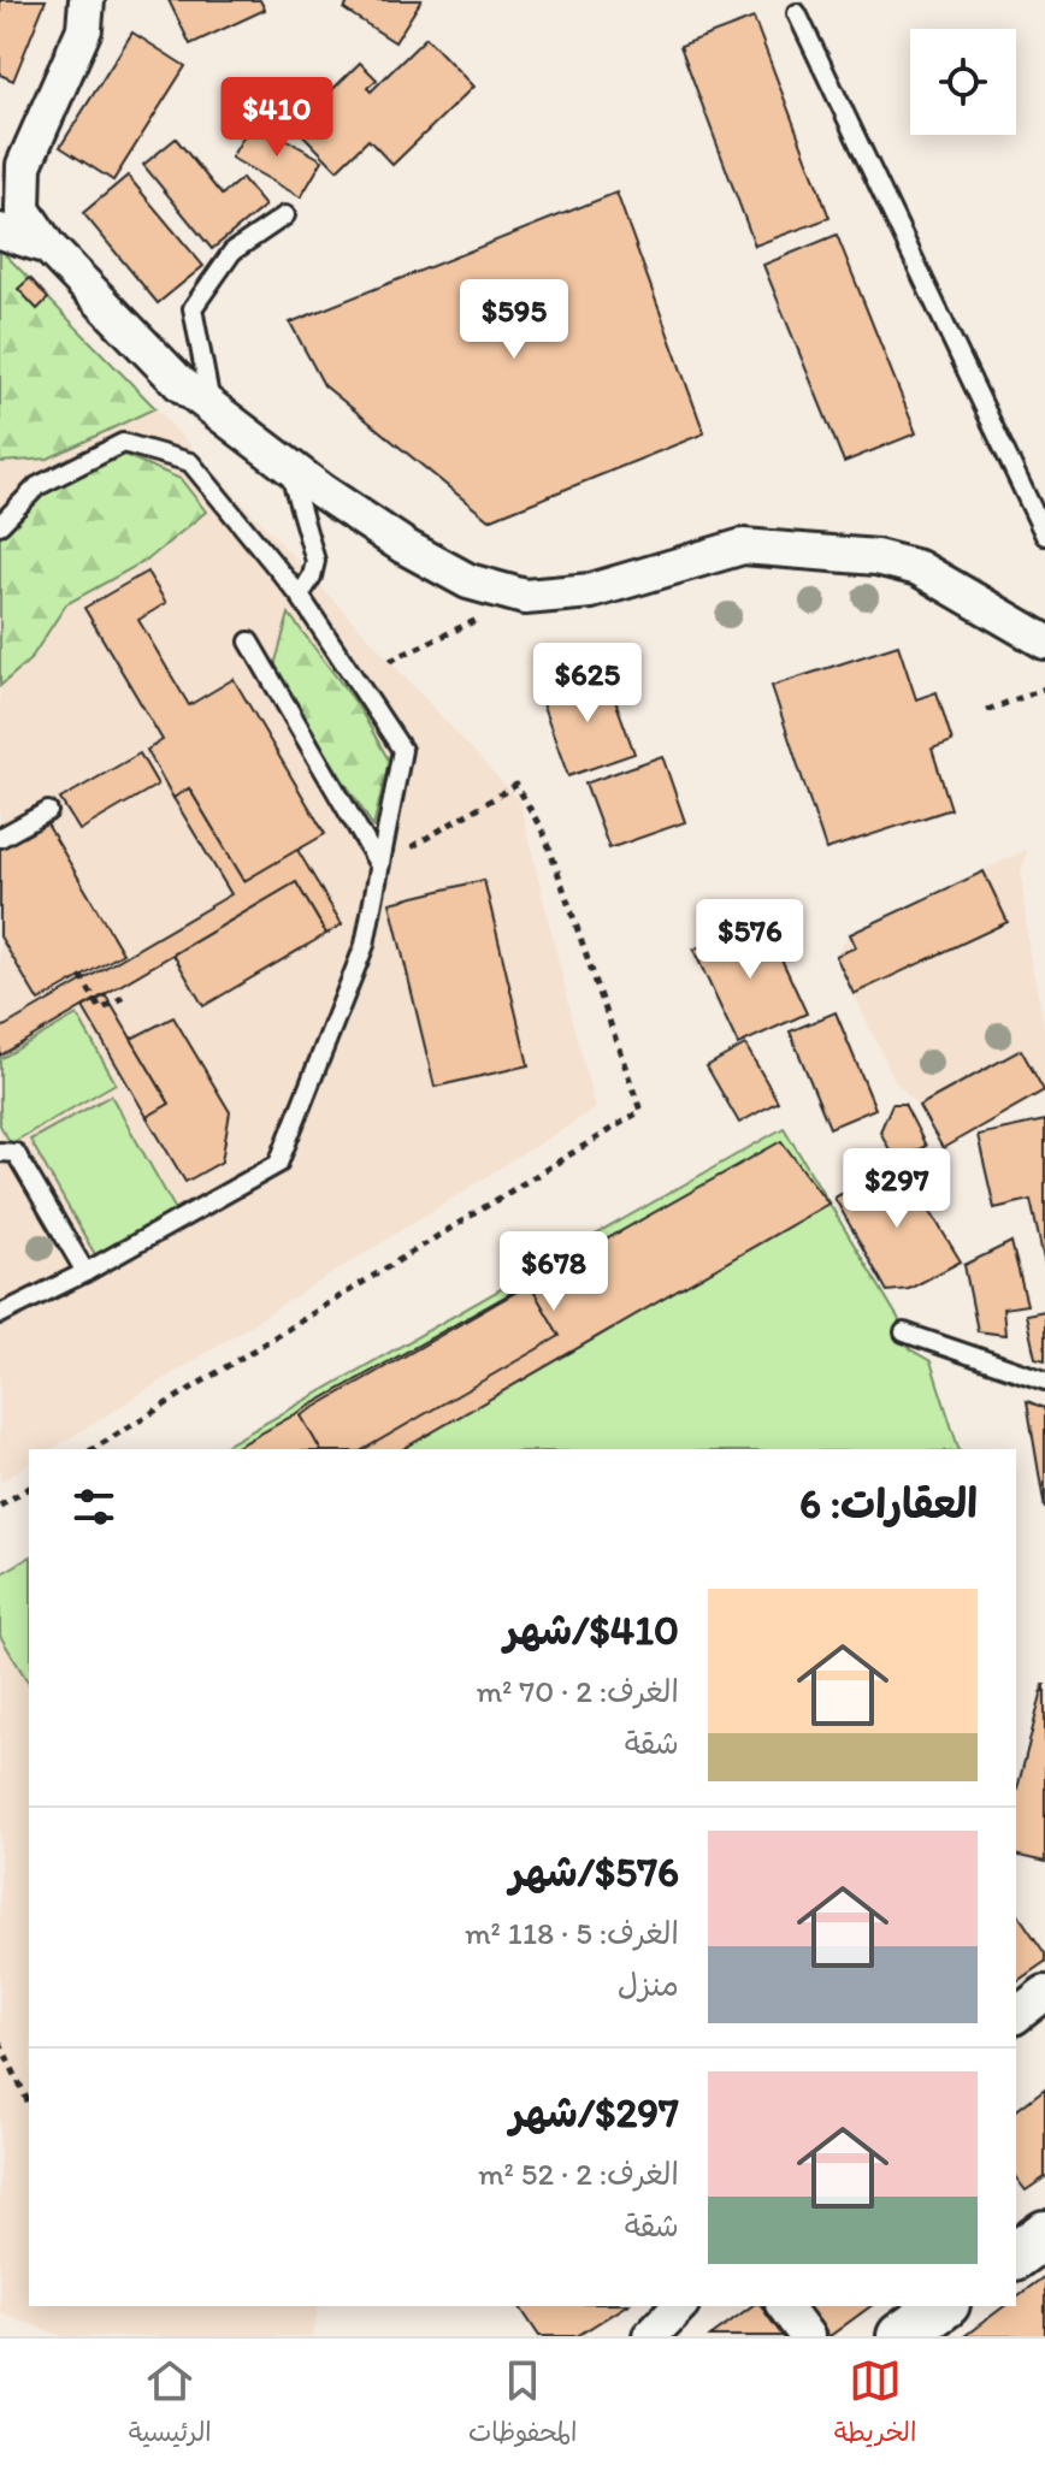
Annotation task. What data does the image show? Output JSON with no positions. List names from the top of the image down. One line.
{"page":{"price":["$410","$595","$625","$576","$297","$678"],"heading":"العقارات: 6","list":[{"name":"$410/شهر","note":"الغرف: 2 · 70 m² · شقة"},{"name":"$576/شهر","note":"الغرف: 5 · 118 m² · منزل"},{"name":"$297/شهر","note":"الغرف: 2 · 52 m² · شقة"}],"tabs":["الخريطة","المحفوظات","الرئيسية"]}}
